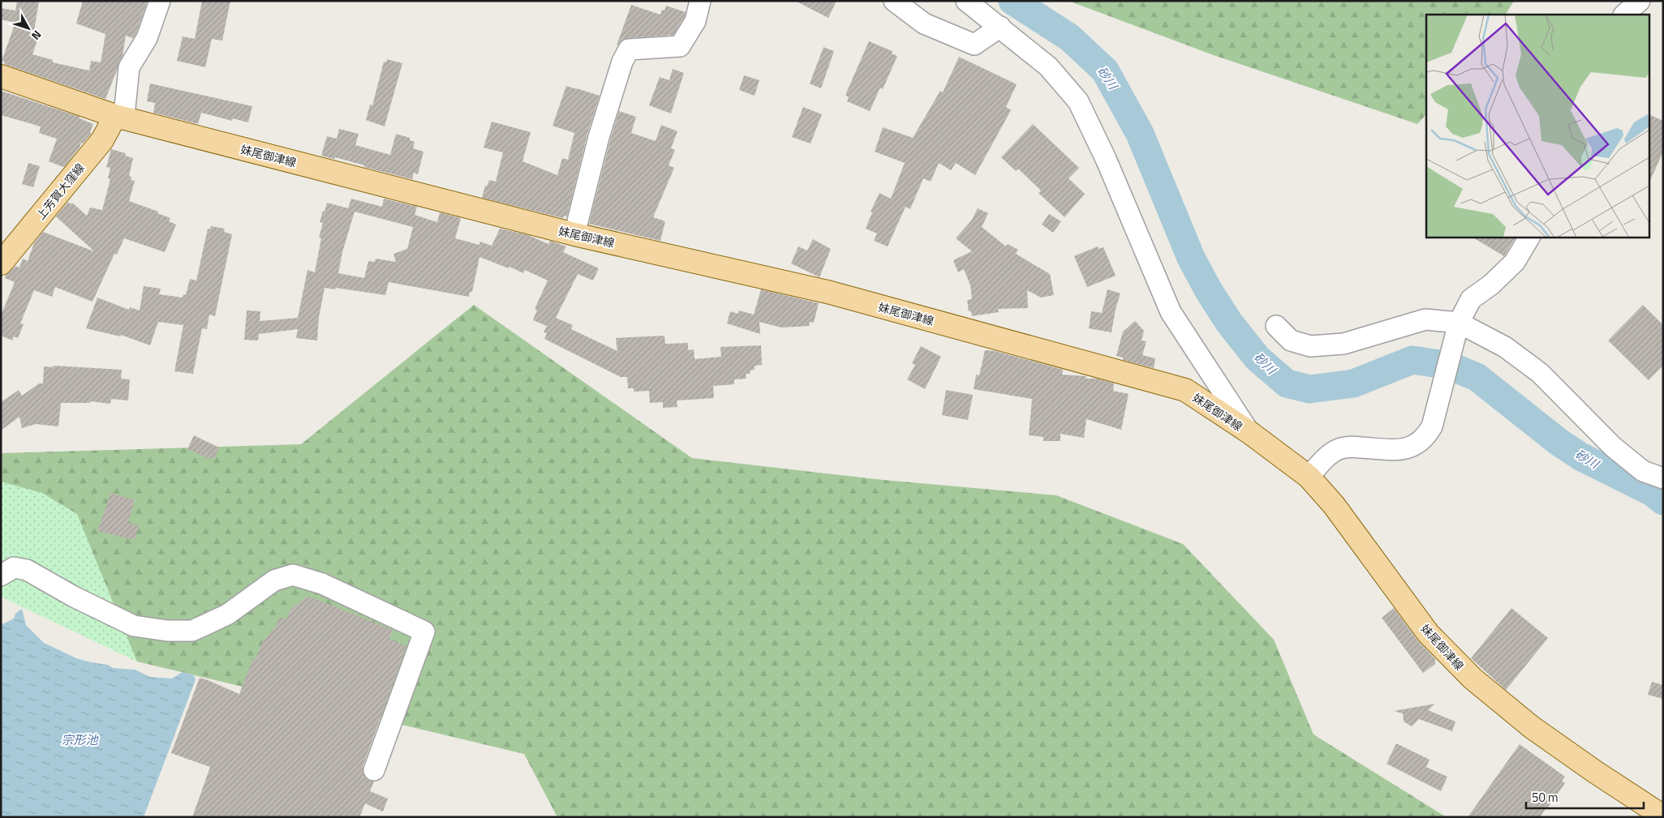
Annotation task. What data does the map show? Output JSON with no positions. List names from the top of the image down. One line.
{"streets":{"main road":["妹尾御津線","上芳賀大窪線"]},"crossings":[["妹尾御津線","上芳賀大窪線"]],"water":["砂川","宗形池"],"scale_bar":"50 m","north":"bottom right"}
